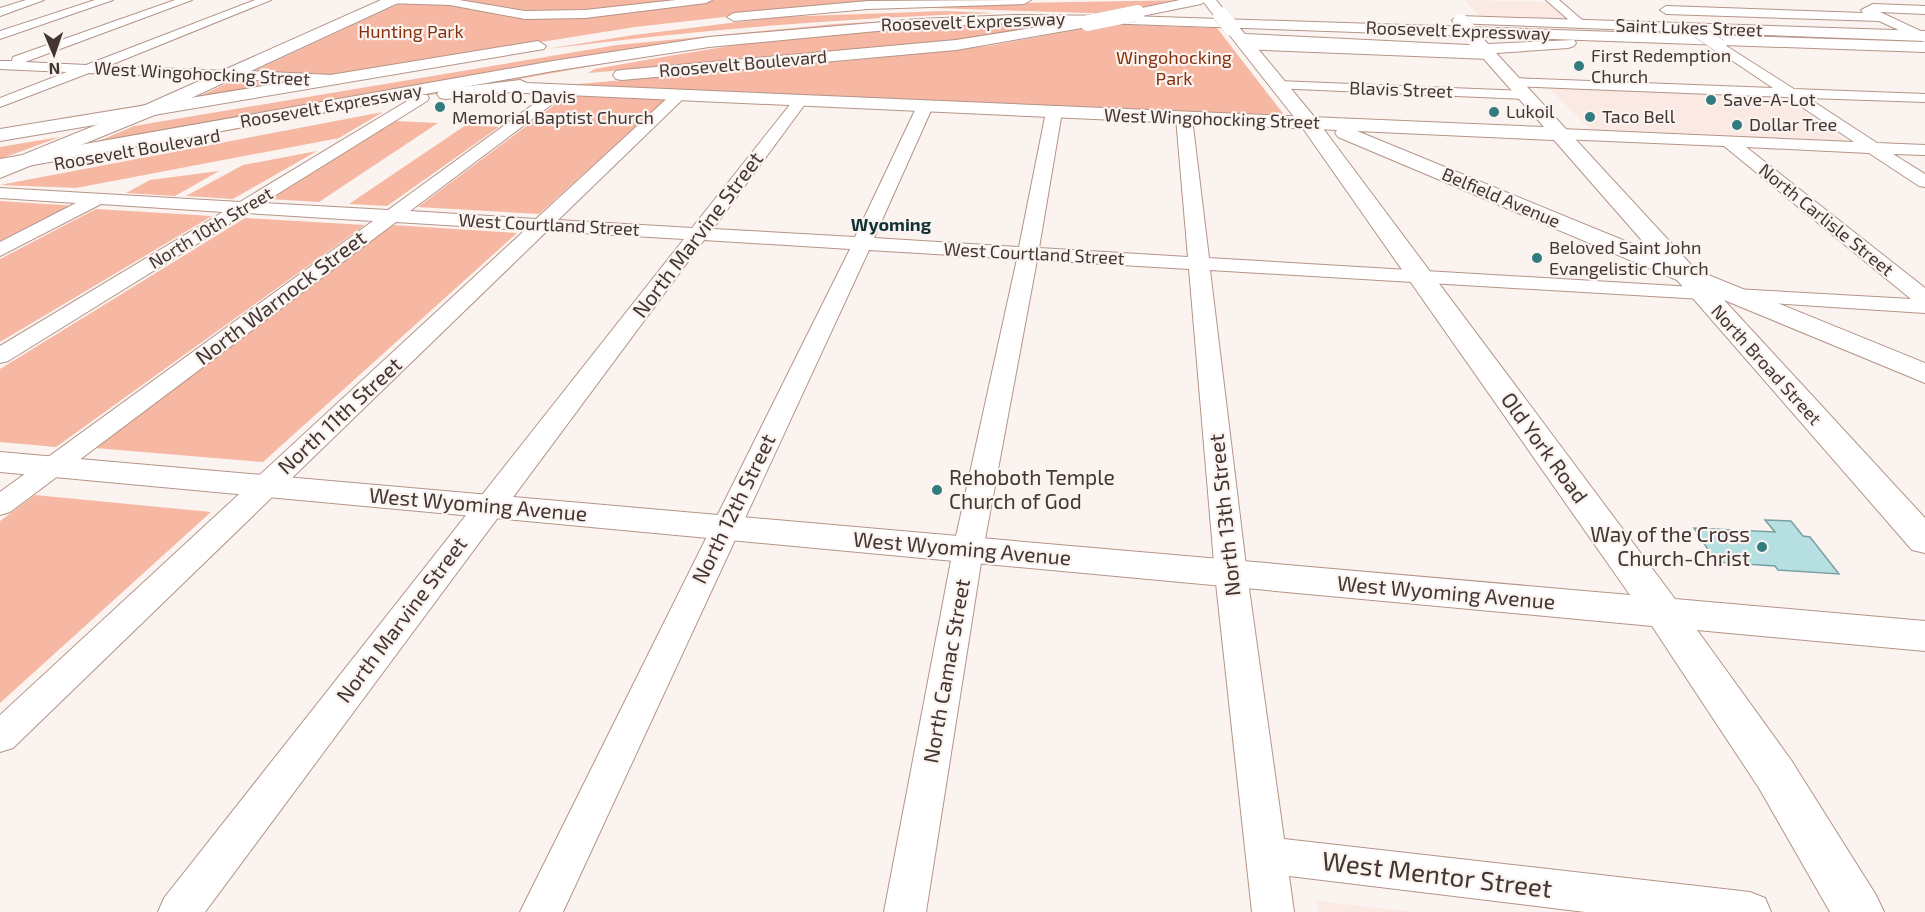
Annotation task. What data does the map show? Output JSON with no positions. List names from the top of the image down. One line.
{"streets":{"main road":["Roosevelt Expressway","Saint Lukes Street","Roosevelt Boulevard","West Wingohocking Street","Belfield Avenue","West Courtland Street","North Broad Street","Old York Road","West Wyoming Avenue"],"street":["Blavis Street","North Carlisle Street","North 10th Street","North Marvine Street","North Warnock Street","North 11th Street","North 12th Street","North 13th Street","North Camac Street","West Mentor Street"]},"crossings":[["Roosevelt Expressway","Saint Lukes Street"],["Roosevelt Expressway","Roosevelt Boulevard"],["Saint Lukes Street","North Broad Street"],["Roosevelt Boulevard","West Wingohocking Street"],["Roosevelt Boulevard","North 10th Street"],["West Wingohocking Street","Belfield Avenue"],["West Wingohocking Street","North Carlisle Street"],["West Wingohocking Street","North Marvine Street"],["West Wingohocking Street","North Warnock Street"],["West Wingohocking Street","North Broad Street"],["West Wingohocking Street","North 11th Street"],["West Wingohocking Street","Old York Road"],["West Wingohocking Street","North 12th Street"],["West Wingohocking Street","North 13th Street"],["West Wingohocking Street","North Camac Street"],["Blavis Street","North Broad Street"],["Blavis Street","Old York Road"],["Belfield Avenue","West Courtland Street"],["Belfield Avenue","North Broad Street"],["Belfield Avenue","Old York Road"],["West Courtland Street","North 10th Street"],["West Courtland Street","North Marvine Street"],["West Courtland Street","North Warnock Street"],["West Courtland Street","North Broad Street"],["West Courtland Street","North 11th Street"],["West Courtland Street","Old York Road"],["West Courtland Street","North 12th Street"],["West Courtland Street","North 13th Street"],["West Courtland Street","North Camac Street"],["North Marvine Street","West Wyoming Avenue"],["North Warnock Street","West Wyoming Avenue"],["North 11th Street","West Wyoming Avenue"],["Old York Road","West Wyoming Avenue"],["West Wyoming Avenue","North 12th Street"],["West Wyoming Avenue","North 13th Street"],["West Wyoming Avenue","North Camac Street"],["North 13th Street","West Mentor Street"]],"districts":["Wyoming"],"parks":["Hunting Park","Wingohocking Park"],"places":["First Redemption Church","Save-A-Lot","Harold O. Davis Memorial Baptist Church","Lukoil","Taco Bell","Dollar Tree","Beloved Saint John Evangelistic Church","Rehoboth Temple Church of God","Way of the Cross Church-Christ"],"north":"bottom"}
